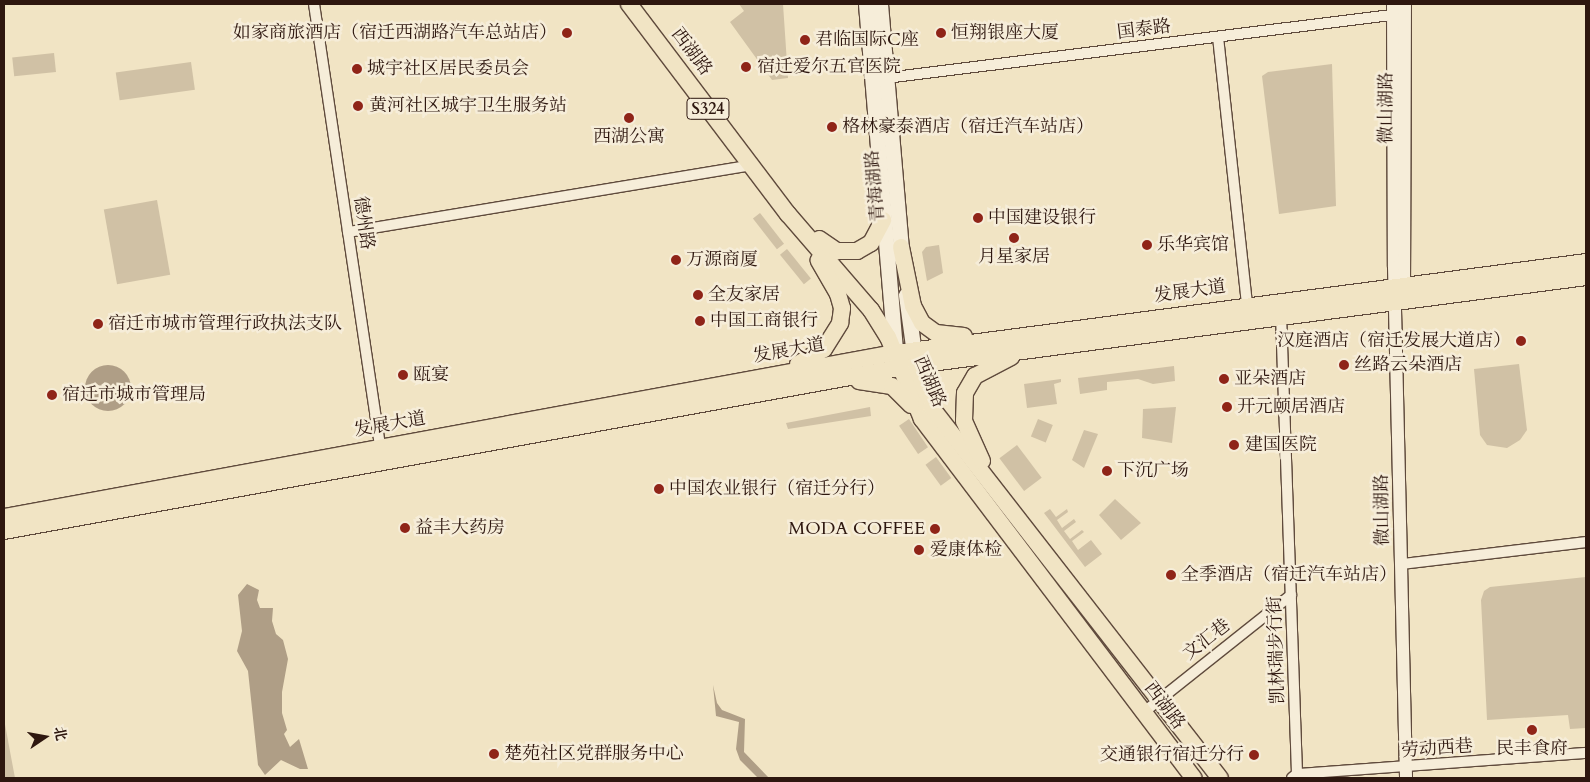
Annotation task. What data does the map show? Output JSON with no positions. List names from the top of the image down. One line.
{"streets":{"main road":["西湖路","S324","青海湖路","发展大道"],"street":["国泰路","微山湖路","德州路","文汇巷","凯林瑞步行街","劳动西巷"]},"crossings":[["国泰路","微山湖路"],["国泰路","青海湖路"],["西湖路","青海湖路"],["西湖路","发展大道"],["西湖路","文汇巷"],["微山湖路","发展大道"],["微山湖路","劳动西巷"],["青海湖路","发展大道"],["德州路","发展大道"],["发展大道","凯林瑞步行街"],["文汇巷","凯林瑞步行街"],["凯林瑞步行街","劳动西巷"]],"places":["如家商旅酒店（宿迁西湖路汽车总站店）","恒翔银座大厦","君临国际C座","宿迁爱尔五官医院","城宇社区居民委员会","黄河社区城宇卫生服务站","西湖公寓","格林豪泰酒店（宿迁汽车站店）","中国建设银行","月星家居","乐华宾馆","万源商厦","全友家居","中国工商银行","宿迁市城市管理行政执法支队","汉庭酒店（宿迁发展大道店）","丝路云朵酒店","瓯宴","亚朵酒店","宿迁市城市管理局","开元颐居酒店","建国医院","下沉广场","中国农业银行（宿迁分行）","益丰大药房","MODA COFFEE","爱康体检","全季酒店（宿迁汽车站店）","民丰食府","楚苑社区党群服务中心","交通银行宿迁分行"],"north":"right"}
